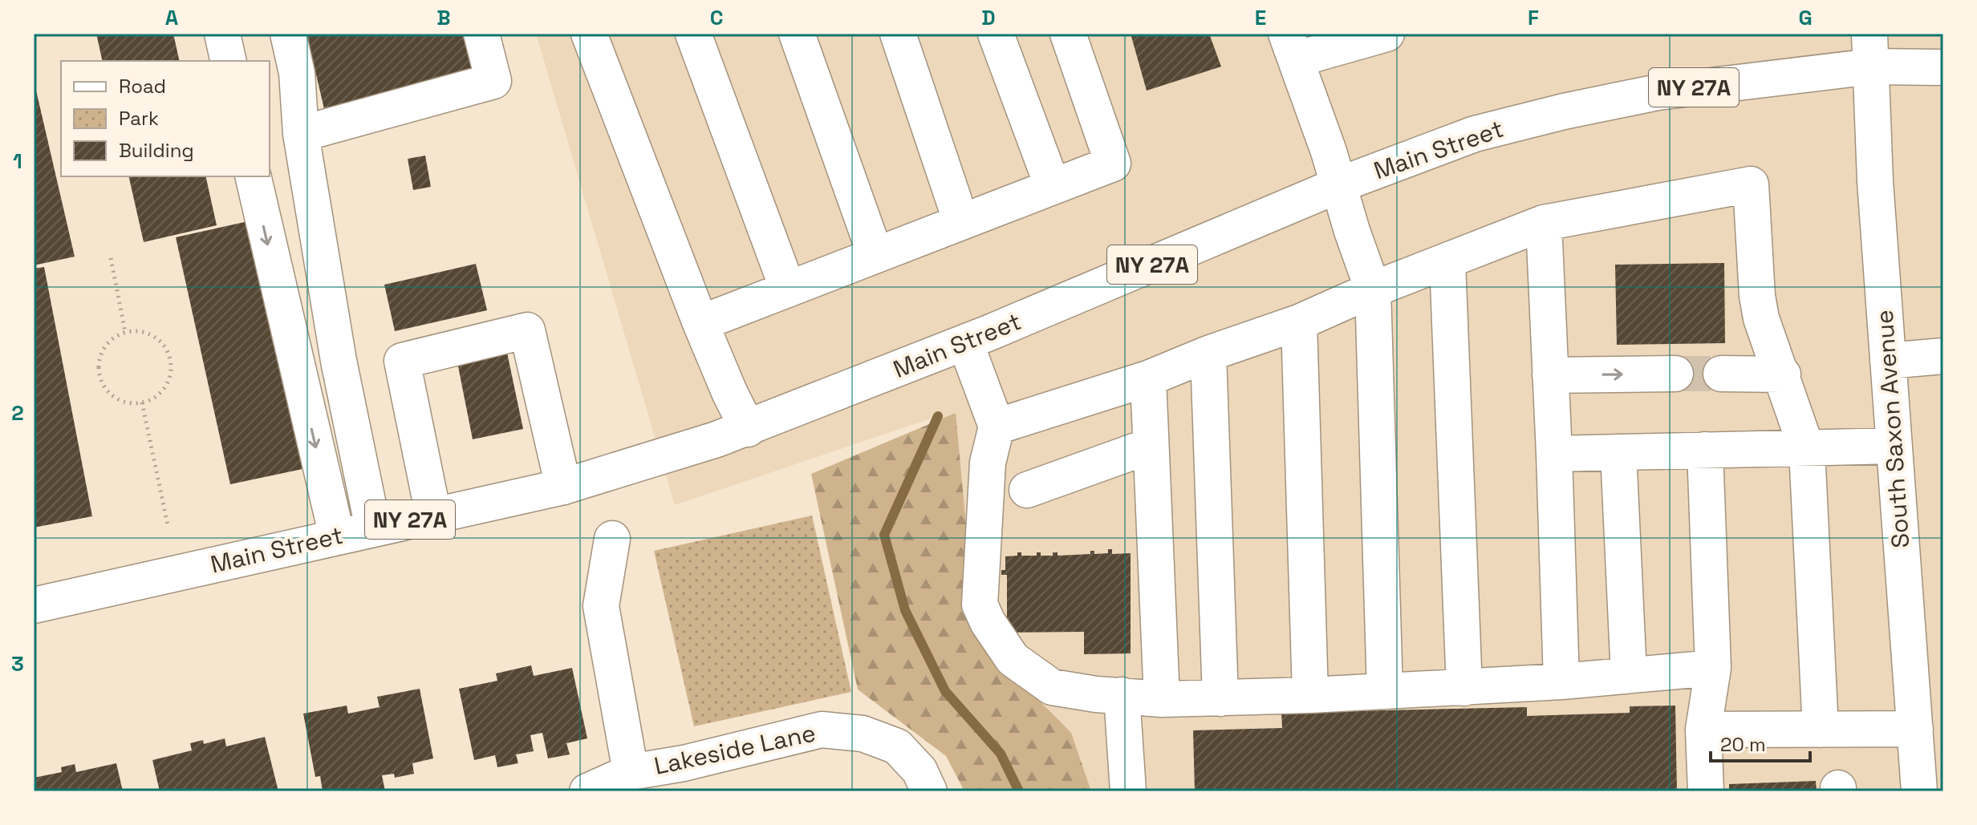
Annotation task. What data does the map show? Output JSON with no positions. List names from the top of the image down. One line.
{"streets":{"main road":["NY 27A","Main Street","South Saxon Avenue","Lakeside Lane"]},"crossings":[["Main Street","South Saxon Avenue"]],"legend":["Road","Park","Building"],"scale_bar":"20 m","grid":{"columns":["A","B","C","D","E","F","G"],"rows":["1","2","3"]}}
